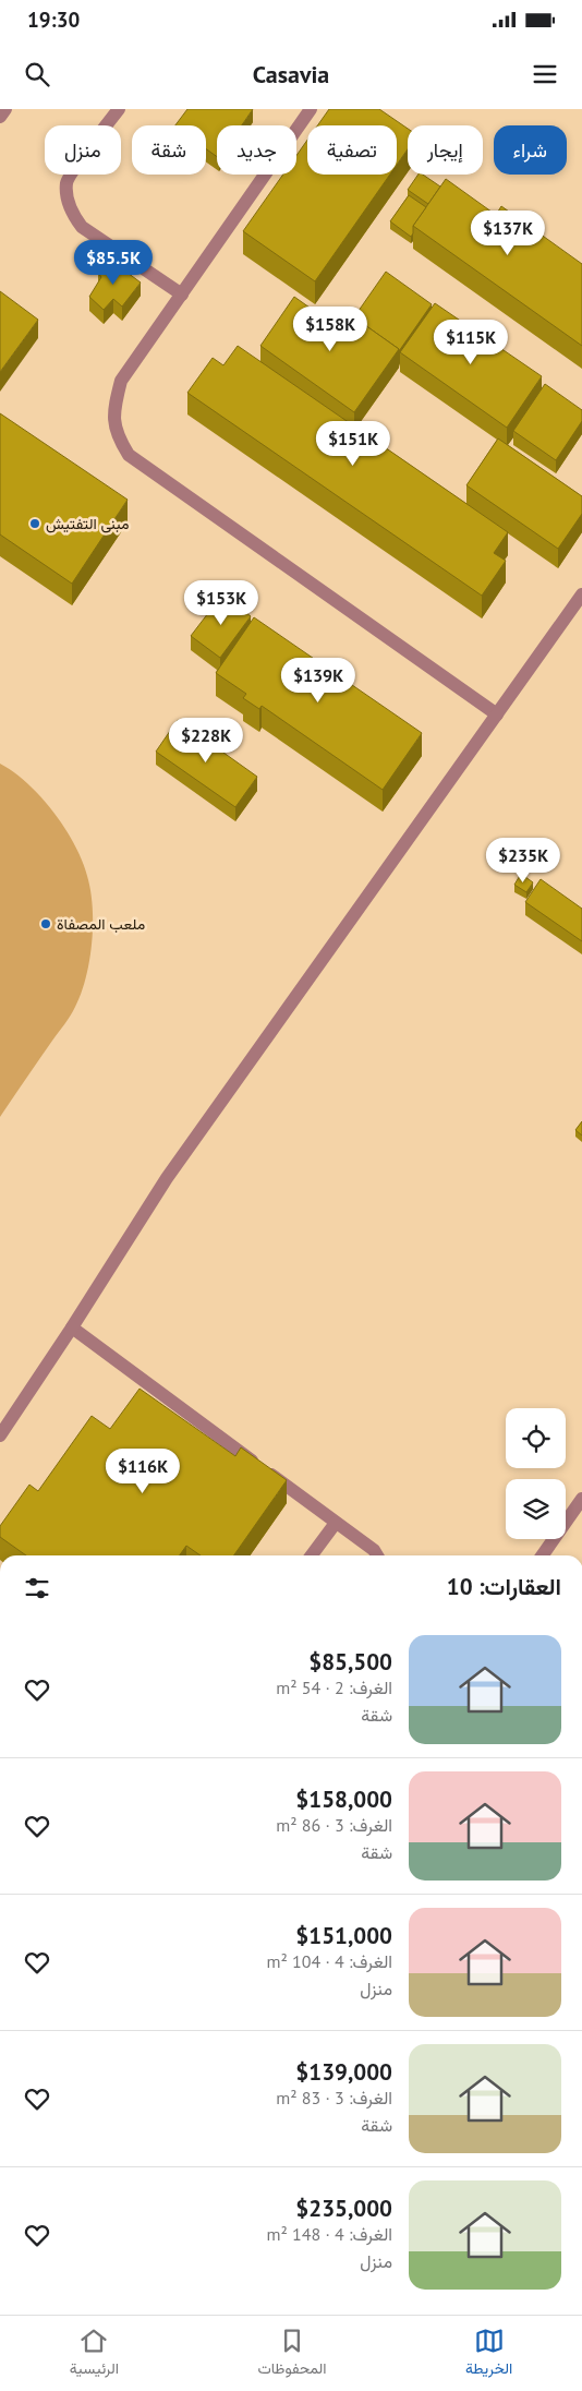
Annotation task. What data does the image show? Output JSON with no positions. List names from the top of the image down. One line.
{"places":["مبنى التفتيش","ملعب المصفاة"],"page":{"status":"19:30","header":"Casavia","chip":["شراء","إيجار","تصفية","جديد","شقة","منزل"],"price":["$137K","$85.5K","$158K","$115K","$151K","$153K","$139K","$228K","$235K","$116K"],"heading":"العقارات: 10","list":[{"name":"$85,500","note":"الغرف: 2 · 54 m² · شقة"},{"name":"$158,000","note":"الغرف: 3 · 86 m² · شقة"},{"name":"$151,000","note":"الغرف: 4 · 104 m² · منزل"},{"name":"$139,000","note":"الغرف: 3 · 83 m² · شقة"},{"name":"$235,000","note":"الغرف: 4 · 148 m² · منزل"}],"tabs":["الخريطة","المحفوظات","الرئيسية"]}}
